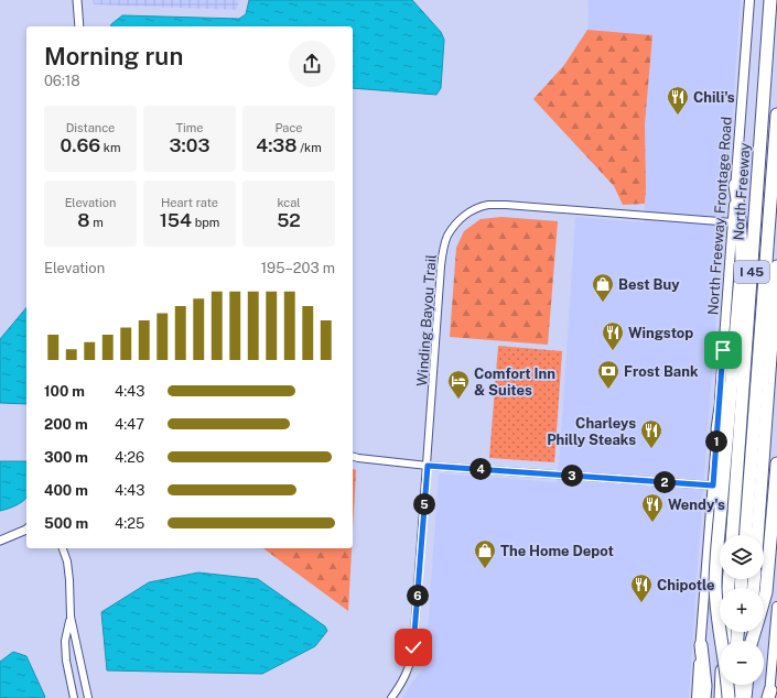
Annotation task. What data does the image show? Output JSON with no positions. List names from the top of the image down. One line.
{"streets":{"highway":["North Freeway","I 45"],"main road":["North Freeway Frontage Road"],"street":["Winding Bayou Trail"]},"crossings":[["North Freeway Frontage Road","Winding Bayou Trail"]],"places":{"restaurant":["Chili's","Wingstop","Charleys Philly Steaks","Wendy's","Chipotle"],"shop":["Best Buy","The Home Depot"],"bank":["Frost Bank"],"hotel":["Comfort Inn & Suites"]},"page":{"heading":["Morning run","06:18"],"stats":[["Distance","0.66 km"],["Time","3:03"],["Pace","4:38 /km"],["Elevation","8 m"],["Heart rate","154 bpm"],["kcal","52"]],"chart":["Elevation","195–203 m"],"list":[{"name":"100 m","note":"4:43"},{"name":"200 m","note":"4:47"},{"name":"300 m","note":"4:26"},{"name":"400 m","note":"4:43"},{"name":"500 m","note":"4:25"}],"pins":["1","4","3","2","5","6"],"map_buttons":["+","−"]}}
